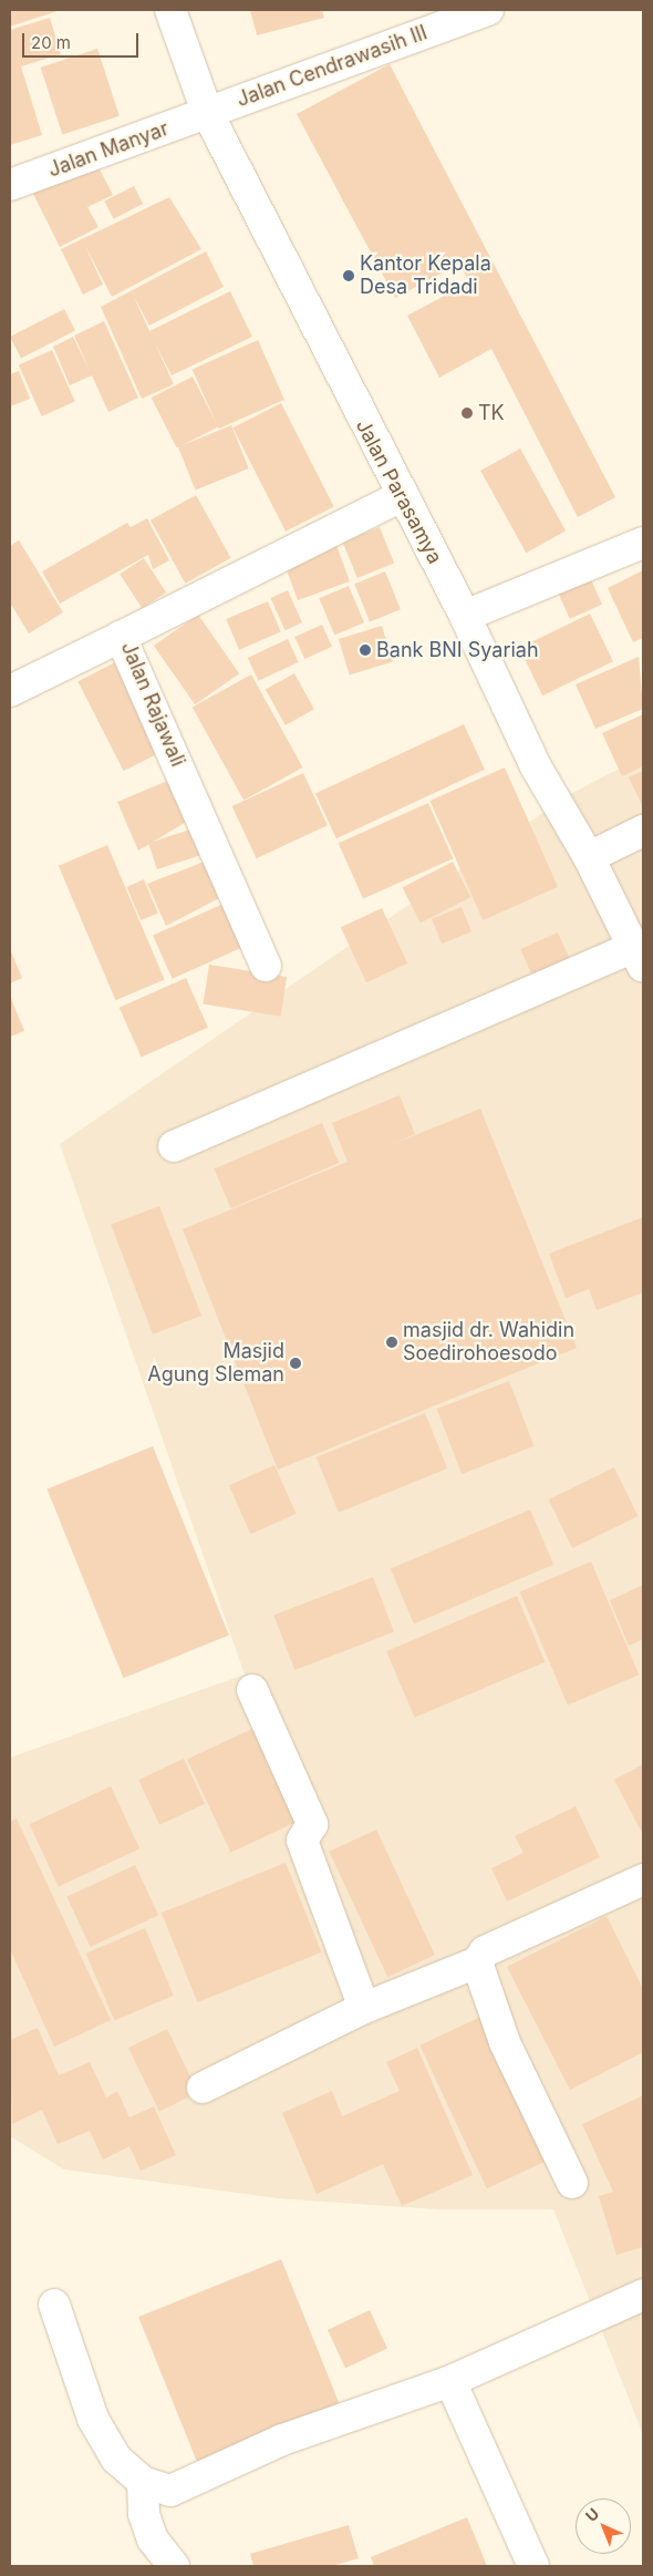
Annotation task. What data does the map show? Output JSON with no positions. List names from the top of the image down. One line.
{"streets":{"street":["Jalan Cendrawasih III","Jalan Manyar","Jalan Parasamya","Jalan Rajawali"]},"crossings":[["Jalan Cendrawasih III","Jalan Manyar"],["Jalan Cendrawasih III","Jalan Parasamya"],["Jalan Manyar","Jalan Parasamya"],["Jalan Parasamya","Jalan Rajawali"]],"places":["Kantor Kepala Desa Tridadi","TK","Bank BNI Syariah","masjid dr. Wahidin Soedirohoesodo","Masjid Agung Sleman"],"scale_bar":"20 m","north":"top left"}
